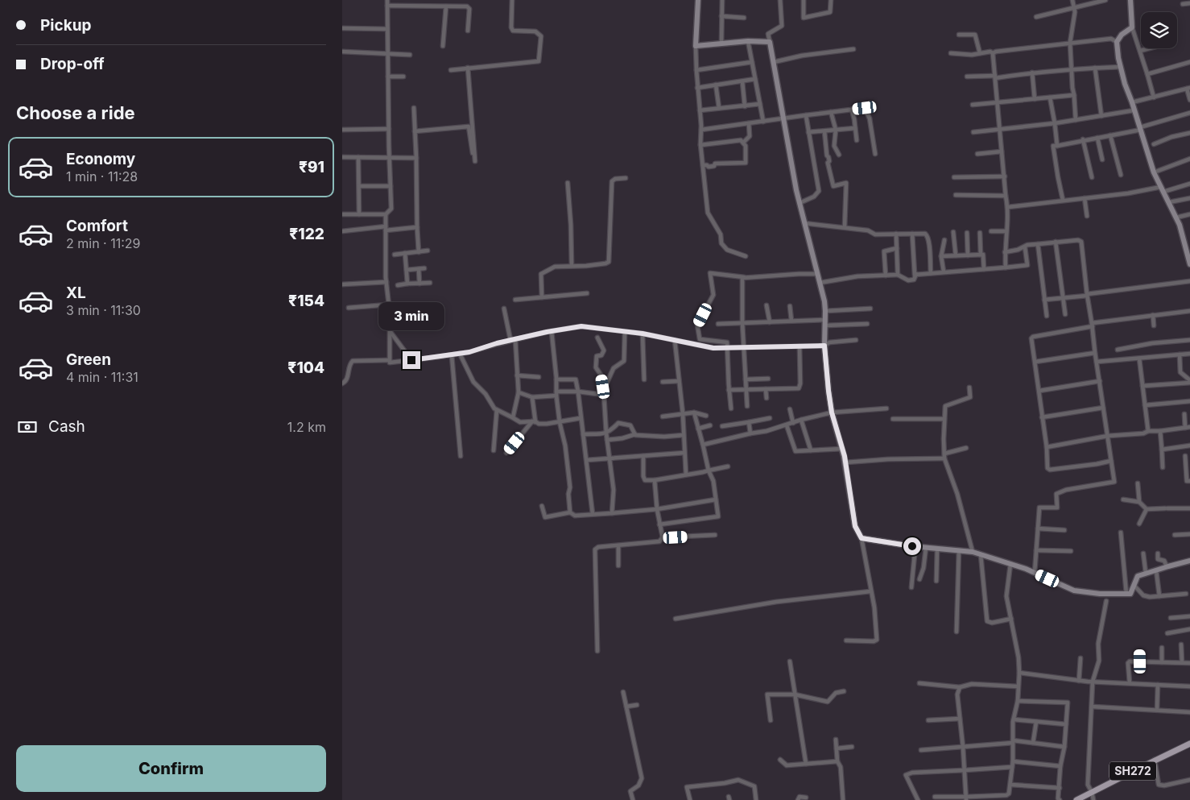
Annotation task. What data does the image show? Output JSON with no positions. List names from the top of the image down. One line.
{"streets":{"main road":["SH272"]},"page":{"banner":["Pickup","Drop-off"],"heading":"Choose a ride","list":[{"name":"Economy","note":"1 min · 11:28","value":"₹91"},{"name":"Comfort","note":"2 min · 11:29","value":"₹122"},{"name":"XL","note":"3 min · 11:30","value":"₹154"},{"name":"Green","note":"4 min · 11:31","value":"₹104"}],"bubble":"3 min","pay":["Cash","1.2 km"],"buttons":"Confirm"}}
